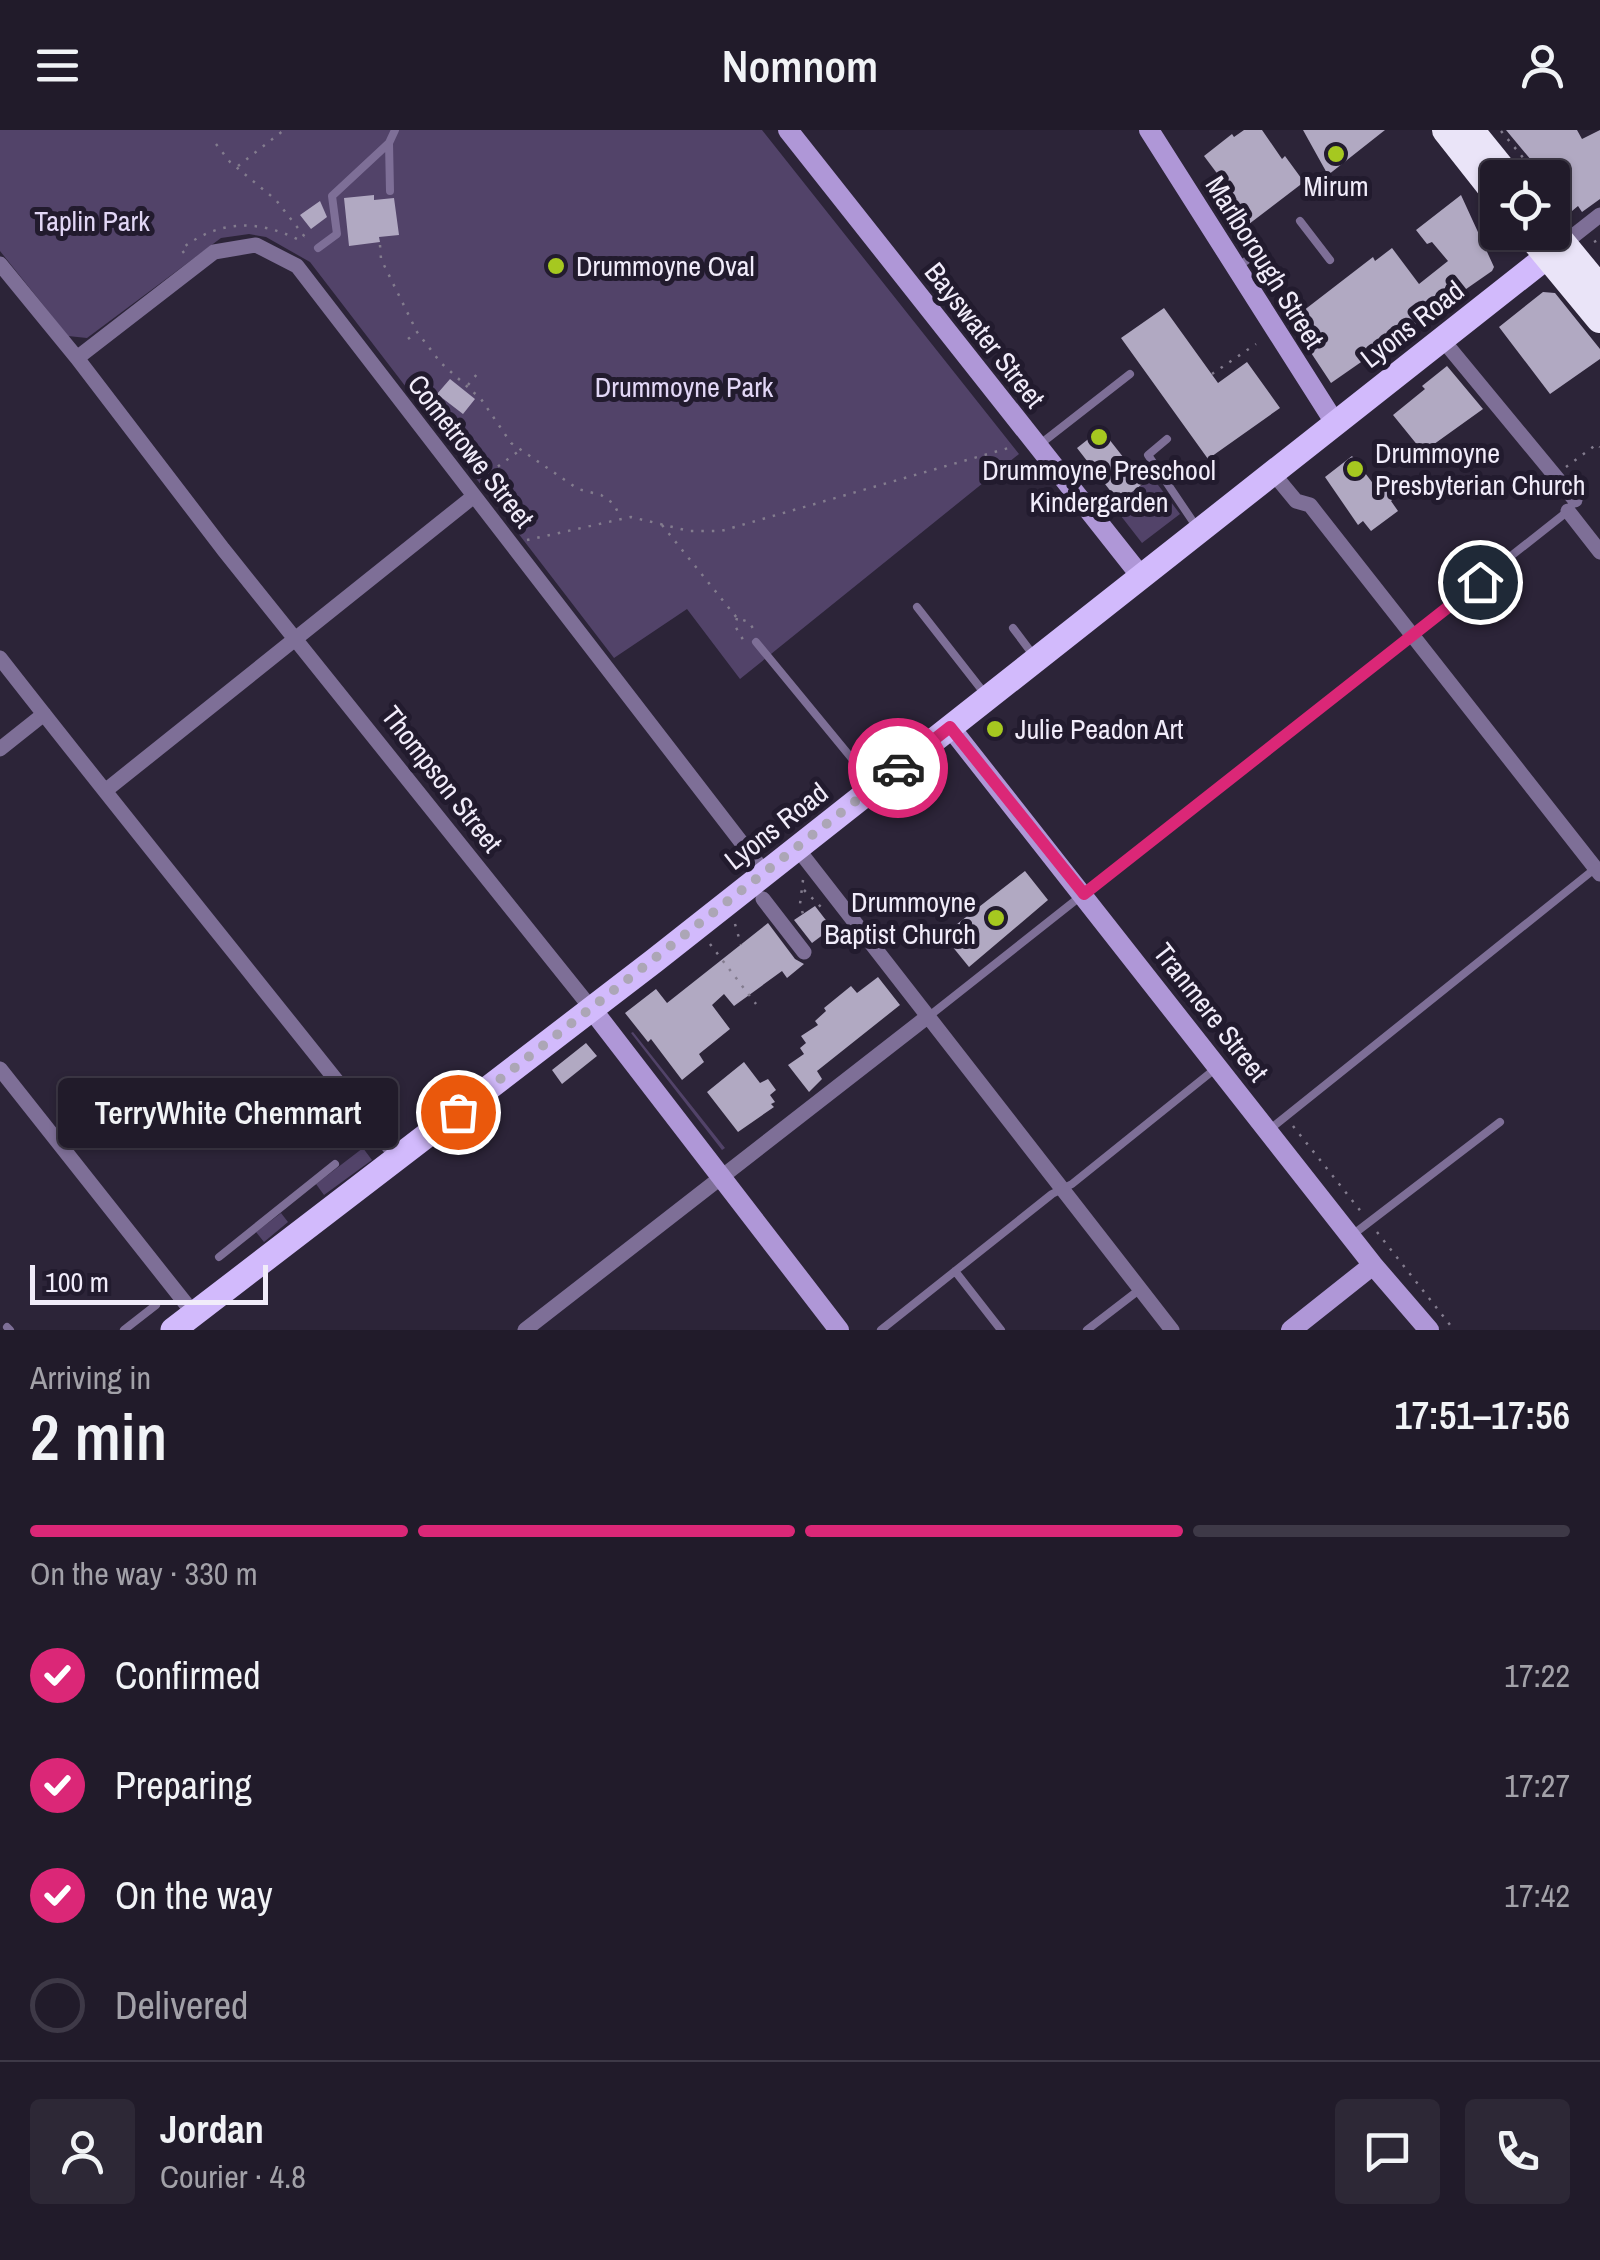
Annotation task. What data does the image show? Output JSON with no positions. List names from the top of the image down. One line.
{"streets":{"main road":["Lyons Road"],"street":["Marlborough Street","Bayswater Street","Cometrowe Street","Thompson Street","Tranmere Street"]},"crossings":[["Marlborough Street","Lyons Road"],["Lyons Road","Bayswater Street"],["Lyons Road","Cometrowe Street"],["Lyons Road","Thompson Street"],["Lyons Road","Tranmere Street"],["Cometrowe Street","Thompson Street"]],"parks":["Taplin Park","Drummoyne Park"],"places":["Mirum","Drummoyne Oval","Drummoyne Preschool Kindergarden","Drummoyne Presbyterian Church","Julie Peadon Art","Drummoyne Baptist Church","TerryWhite Chemmart"],"scale_bar":"100 m","page":{"header":"Nomnom","bubble":"TerryWhite Chemmart","scale":"100 m","heading":["2 min","Arriving in","17:51–17:56"],"panel":["Jordan","Courier · 4.8"],"bar":"On the way · 330 m","list":[["Confirmed","17:22"],["Preparing","17:27"],["On the way","17:42"],"Delivered"]}}
